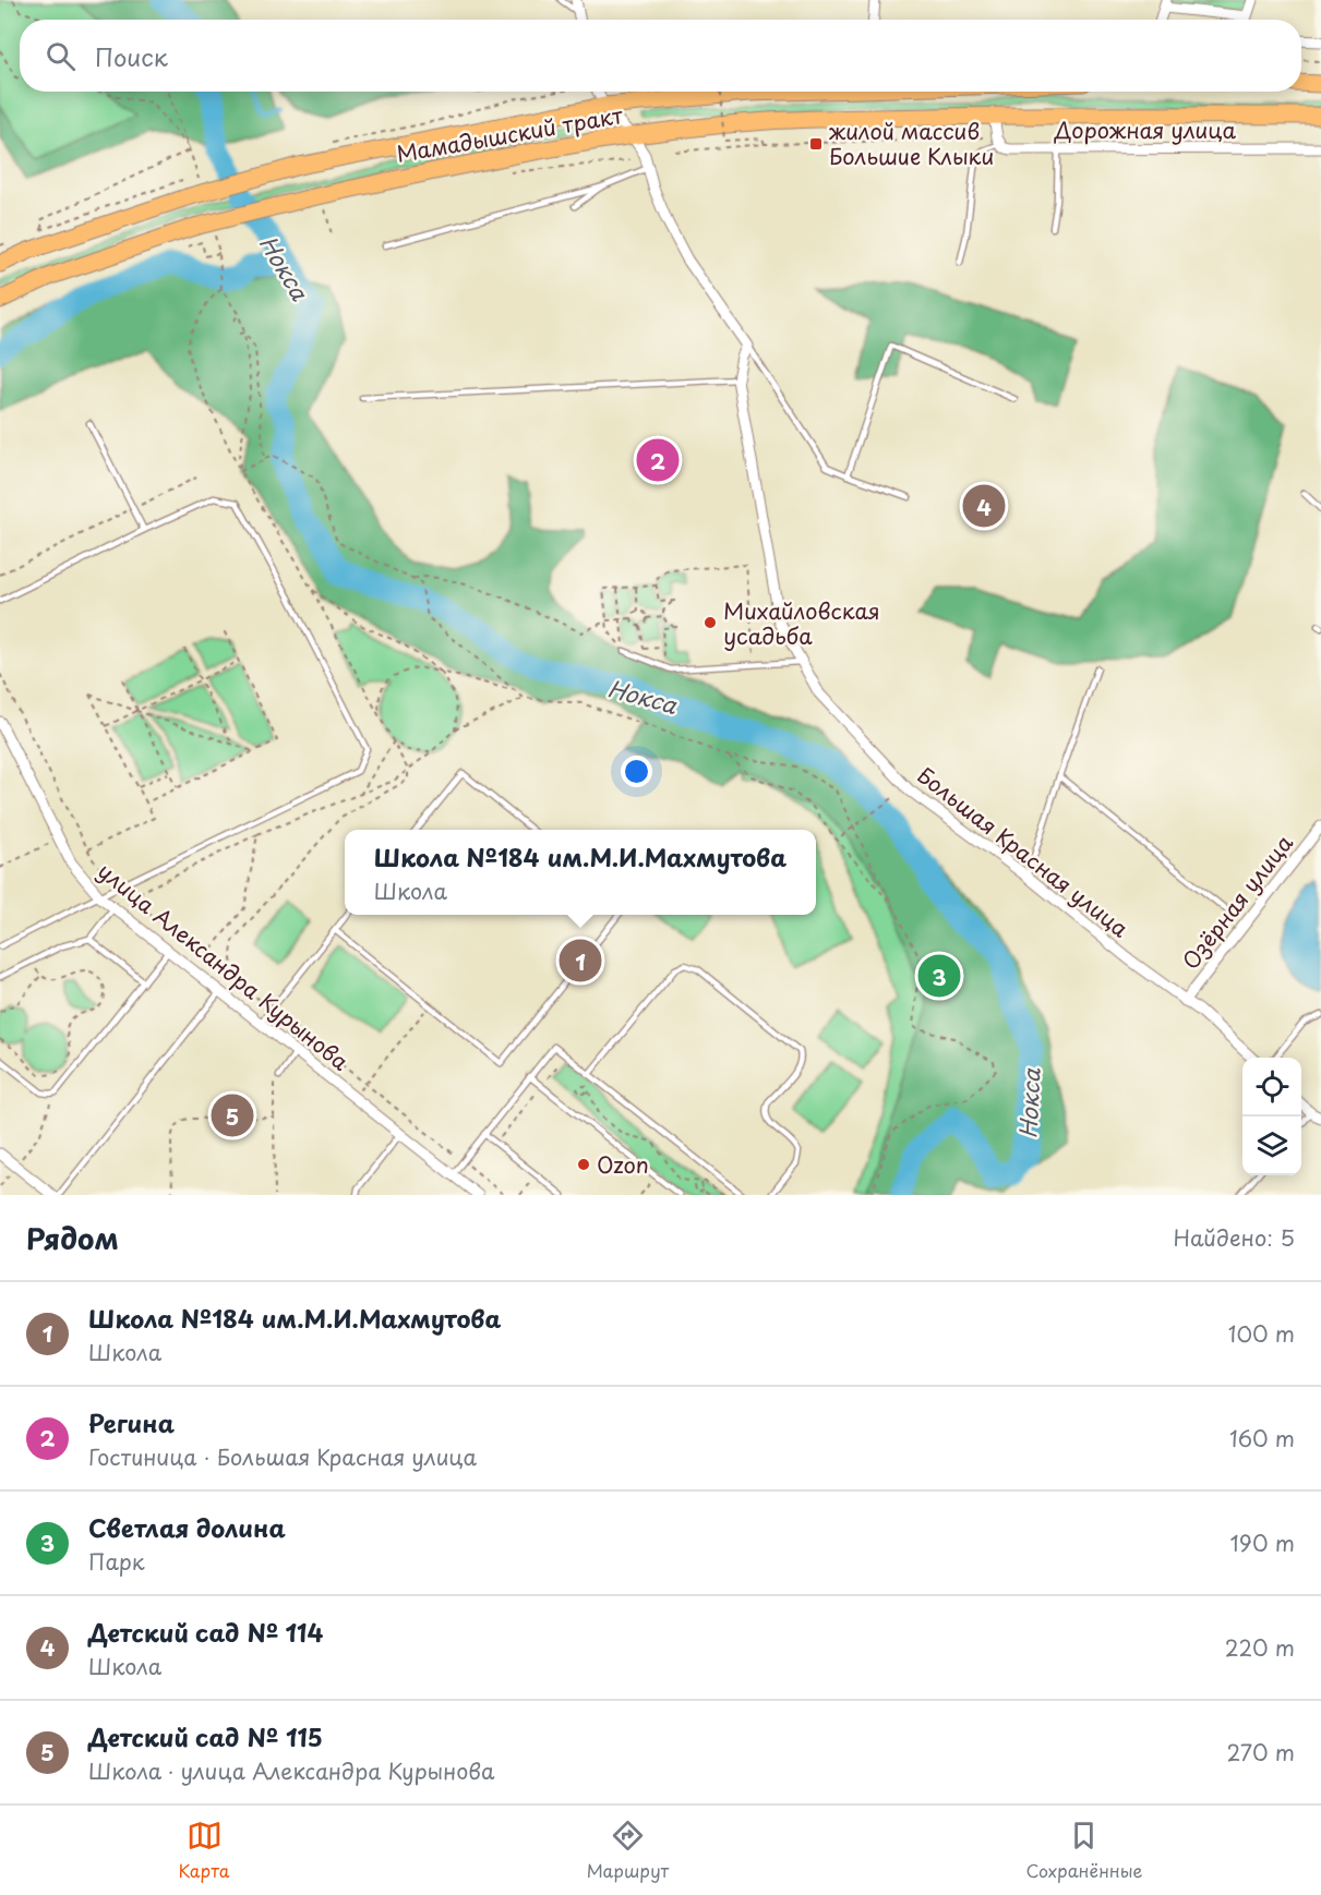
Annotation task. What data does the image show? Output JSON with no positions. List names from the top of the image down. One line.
{"streets":{"main road":["Мамадышский тракт"],"street":["Дорожная улица","Большая Красная улица","Озёрная улица","улица Александра Курынова"]},"crossings":[["Большая Красная улица","Озёрная улица"]],"water":["Нокса"],"places":{"transit":["жилой массив Большие Клыки"],"other":["Михайловская усадьба","Ozon"]},"page":{"search":"Поиск","pins":["2","4","1","3","5"],"popup":["Школа №184 им.М.И.Махмутова","Школа"],"heading":["Рядом","Найдено: 5"],"list":[{"mark":"1","name":"Школа №184 им.М.И.Махмутова","note":"Школа","value":"100 m"},{"mark":"2","name":"Регина","note":"Гостиница · Большая Красная улица","value":"160 m"},{"mark":"3","name":"Светлая долина","note":"Парк","value":"190 m"},{"mark":"4","name":"Детский сад № 114","note":"Школа","value":"220 m"},{"mark":"5","name":"Детский сад № 115","note":"Школа · улица Александра Курынова","value":"270 m"}],"nav":["Карта","Маршрут","Сохранённые"]}}
